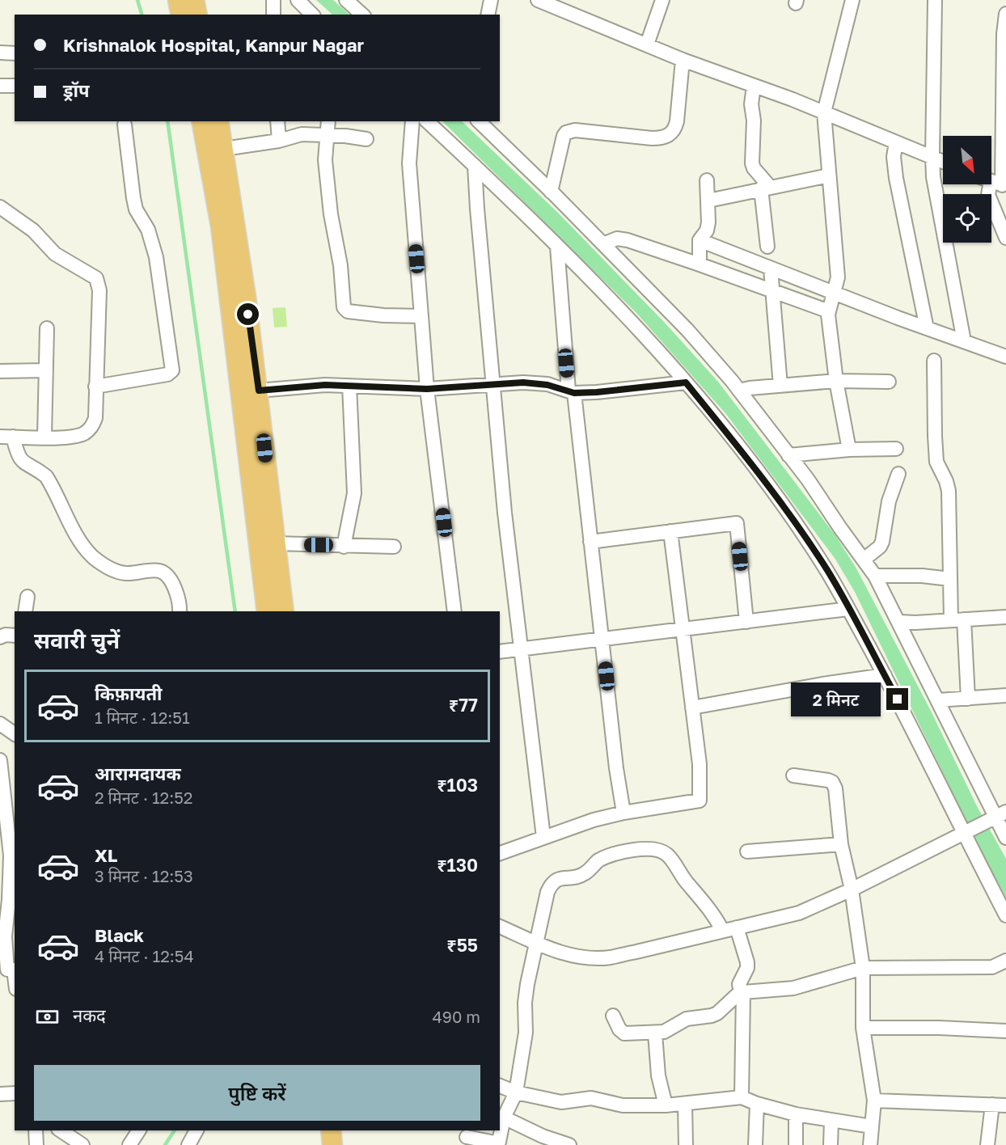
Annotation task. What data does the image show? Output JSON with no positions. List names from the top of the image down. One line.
{"north":"bottom right","page":{"banner":["Krishnalok Hospital, Kanpur Nagar","ड्रॉप"],"heading":"सवारी चुनें","list":[{"name":"किफ़ायती","note":"1 मिनट · 12:51","value":"₹77"},{"name":"आरामदायक","note":"2 मिनट · 12:52","value":"₹103"},{"name":"XL","note":"3 मिनट · 12:53","value":"₹130"},{"name":"Black","note":"4 मिनट · 12:54","value":"₹55"}],"bubble":"2 मिनट","pay":["नकद","490 m"],"buttons":"पुष्टि करें"}}
